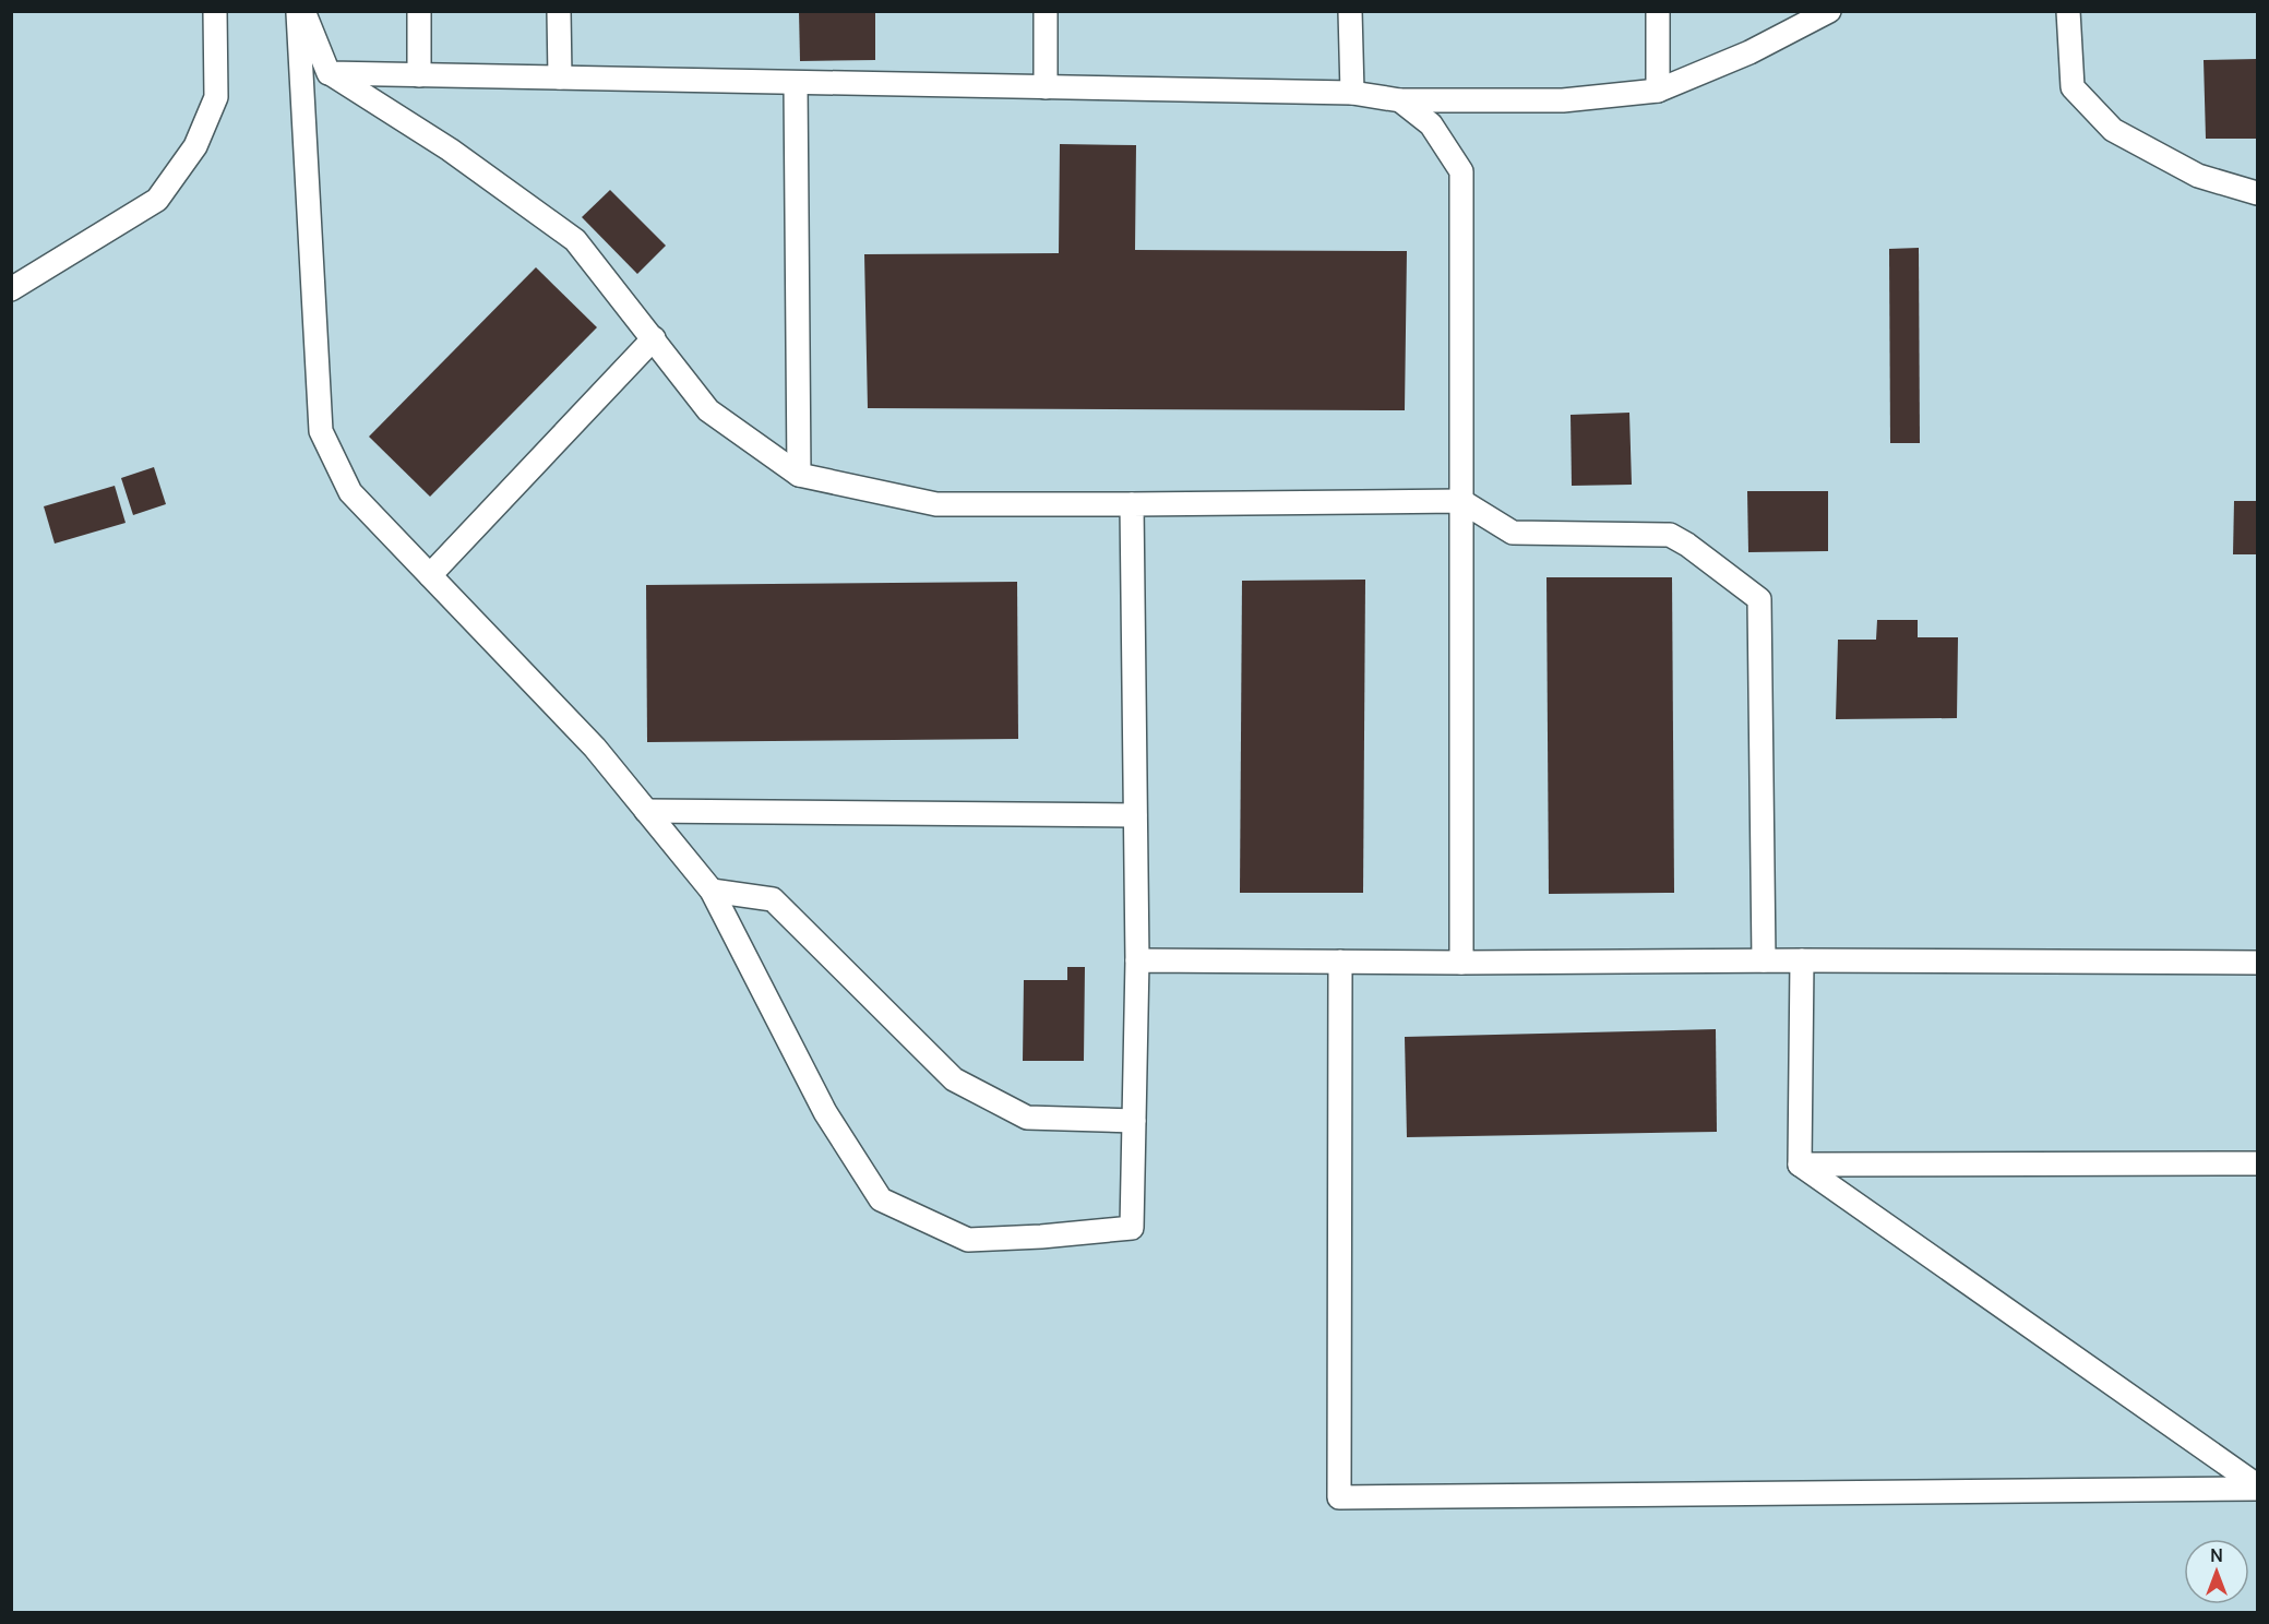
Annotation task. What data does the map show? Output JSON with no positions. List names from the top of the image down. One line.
{"north":"top"}
